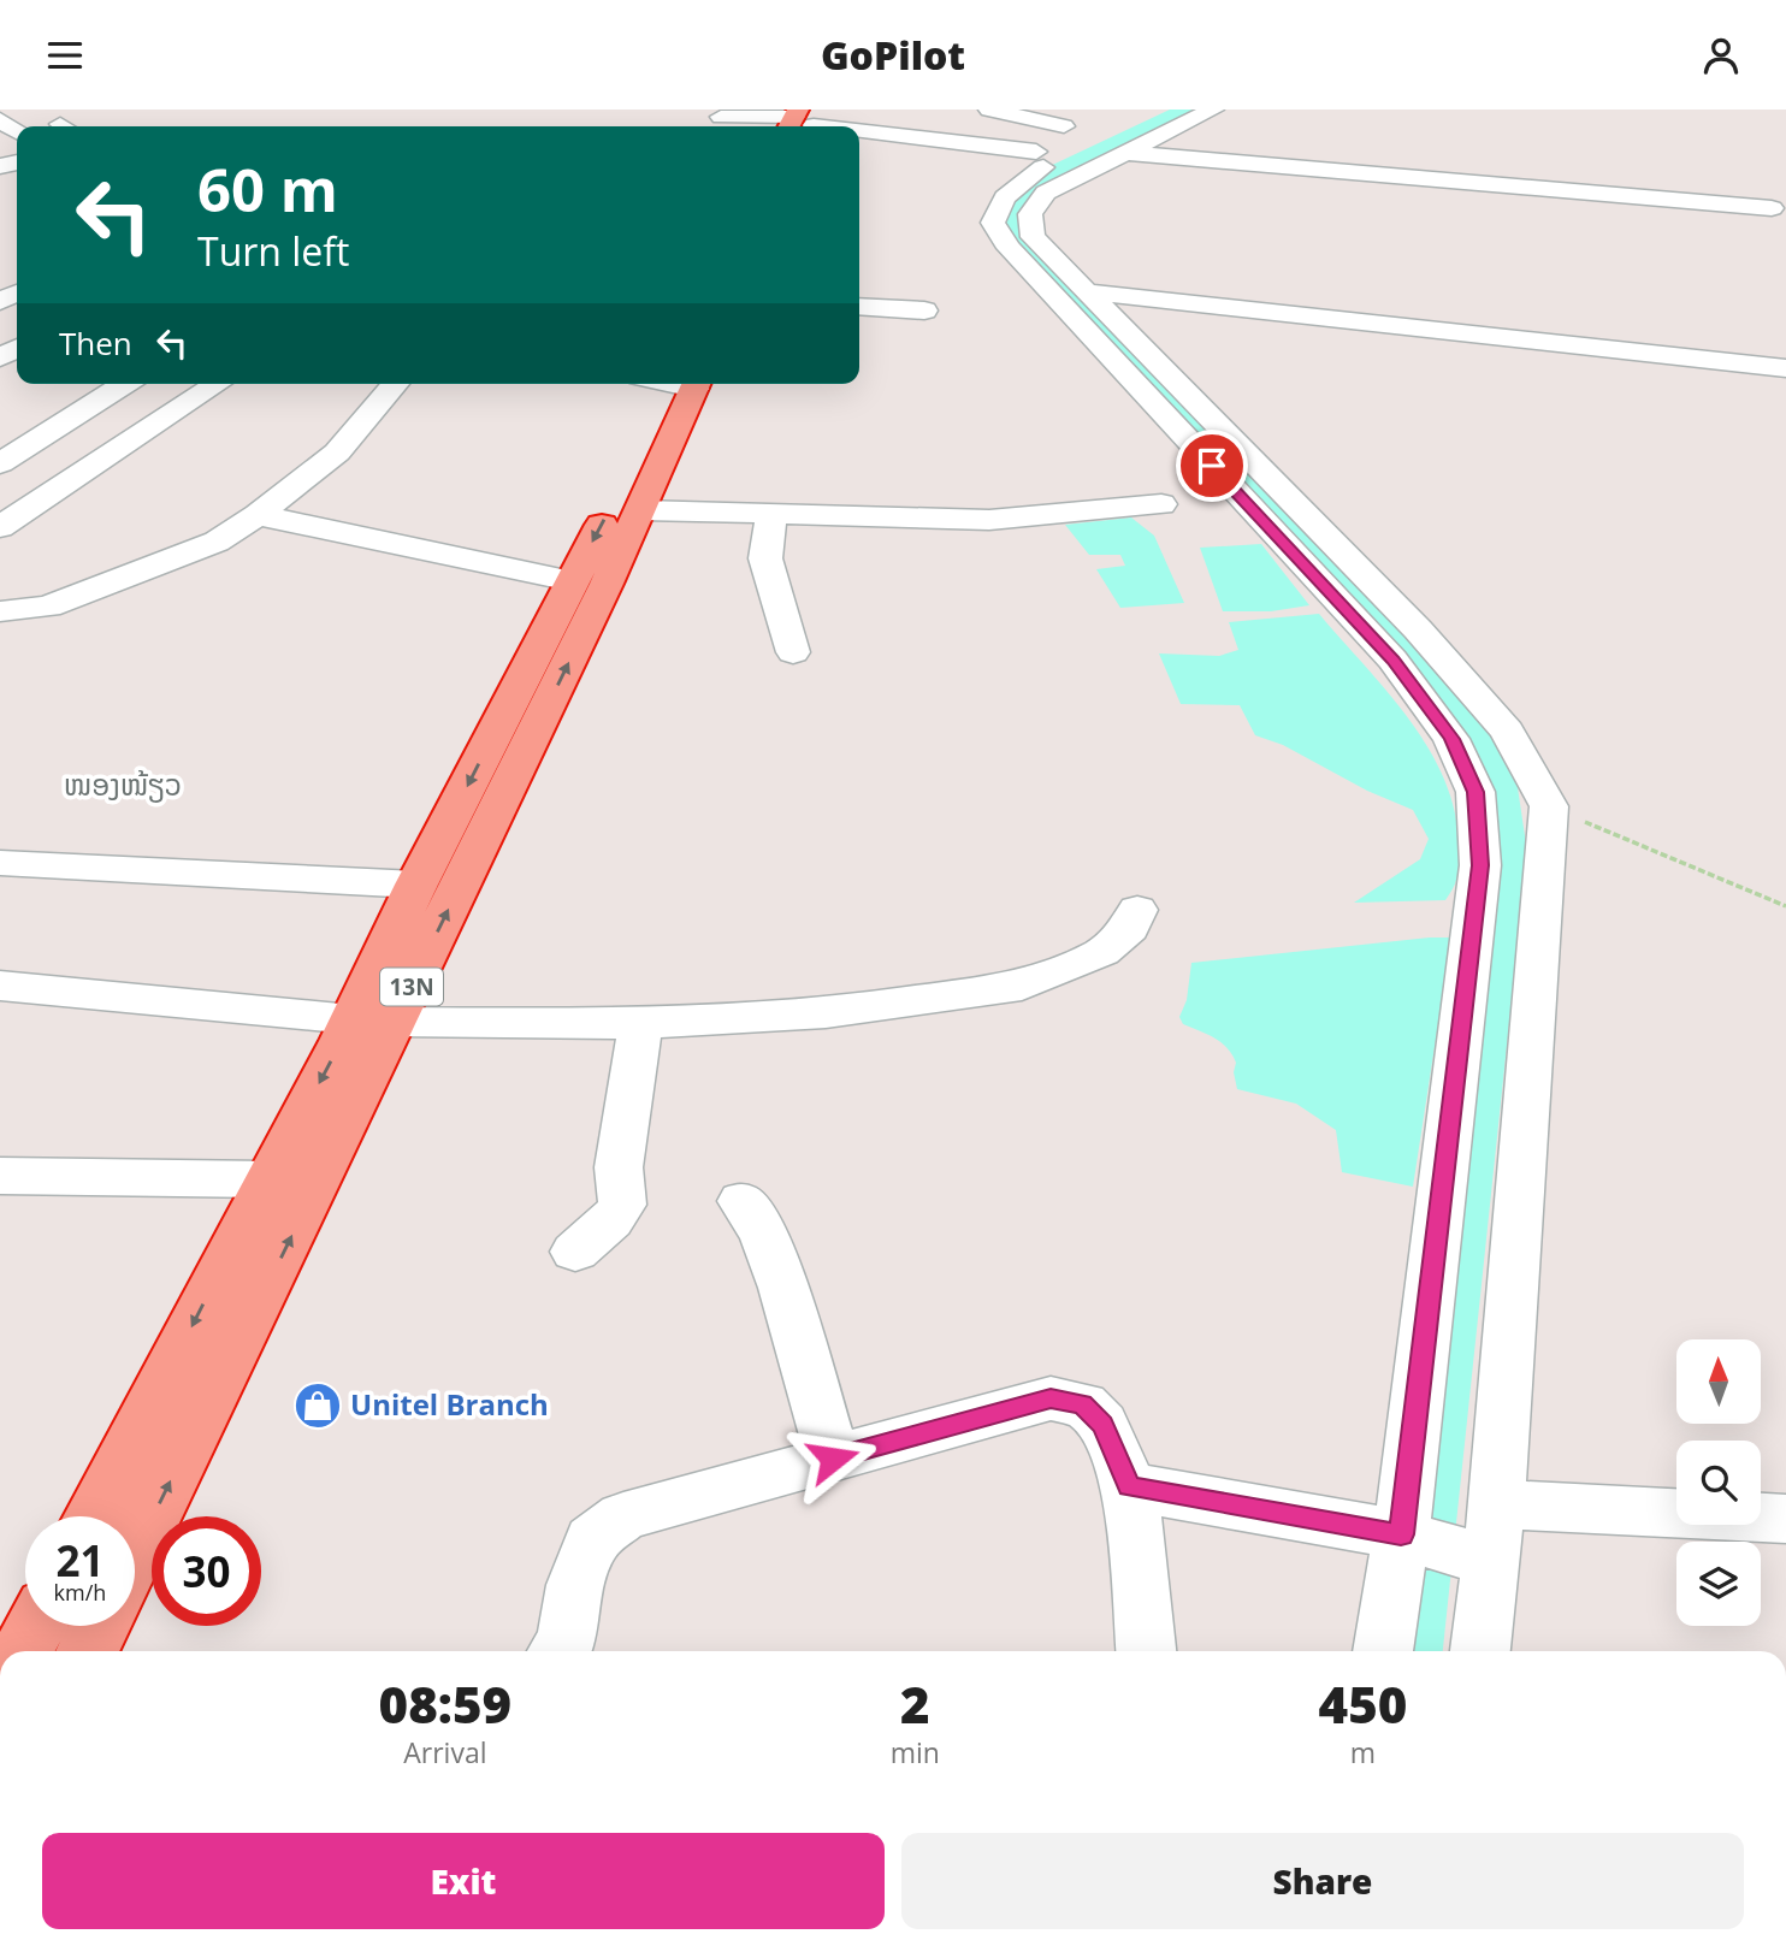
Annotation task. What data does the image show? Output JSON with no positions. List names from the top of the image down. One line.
{"streets":{"highway":["13N"]},"districts":["ໜອງໜ້ຽວ"],"places":{"shop":["Unitel Branch"]},"north":"top","page":{"header":"GoPilot","turn":["60 m","Turn left"],"then":"Then","speed":"21 km/h","limit":"30","eta":["08:59","Arrival","2","min","450","m"],"buttons":["Exit","Share"]}}
